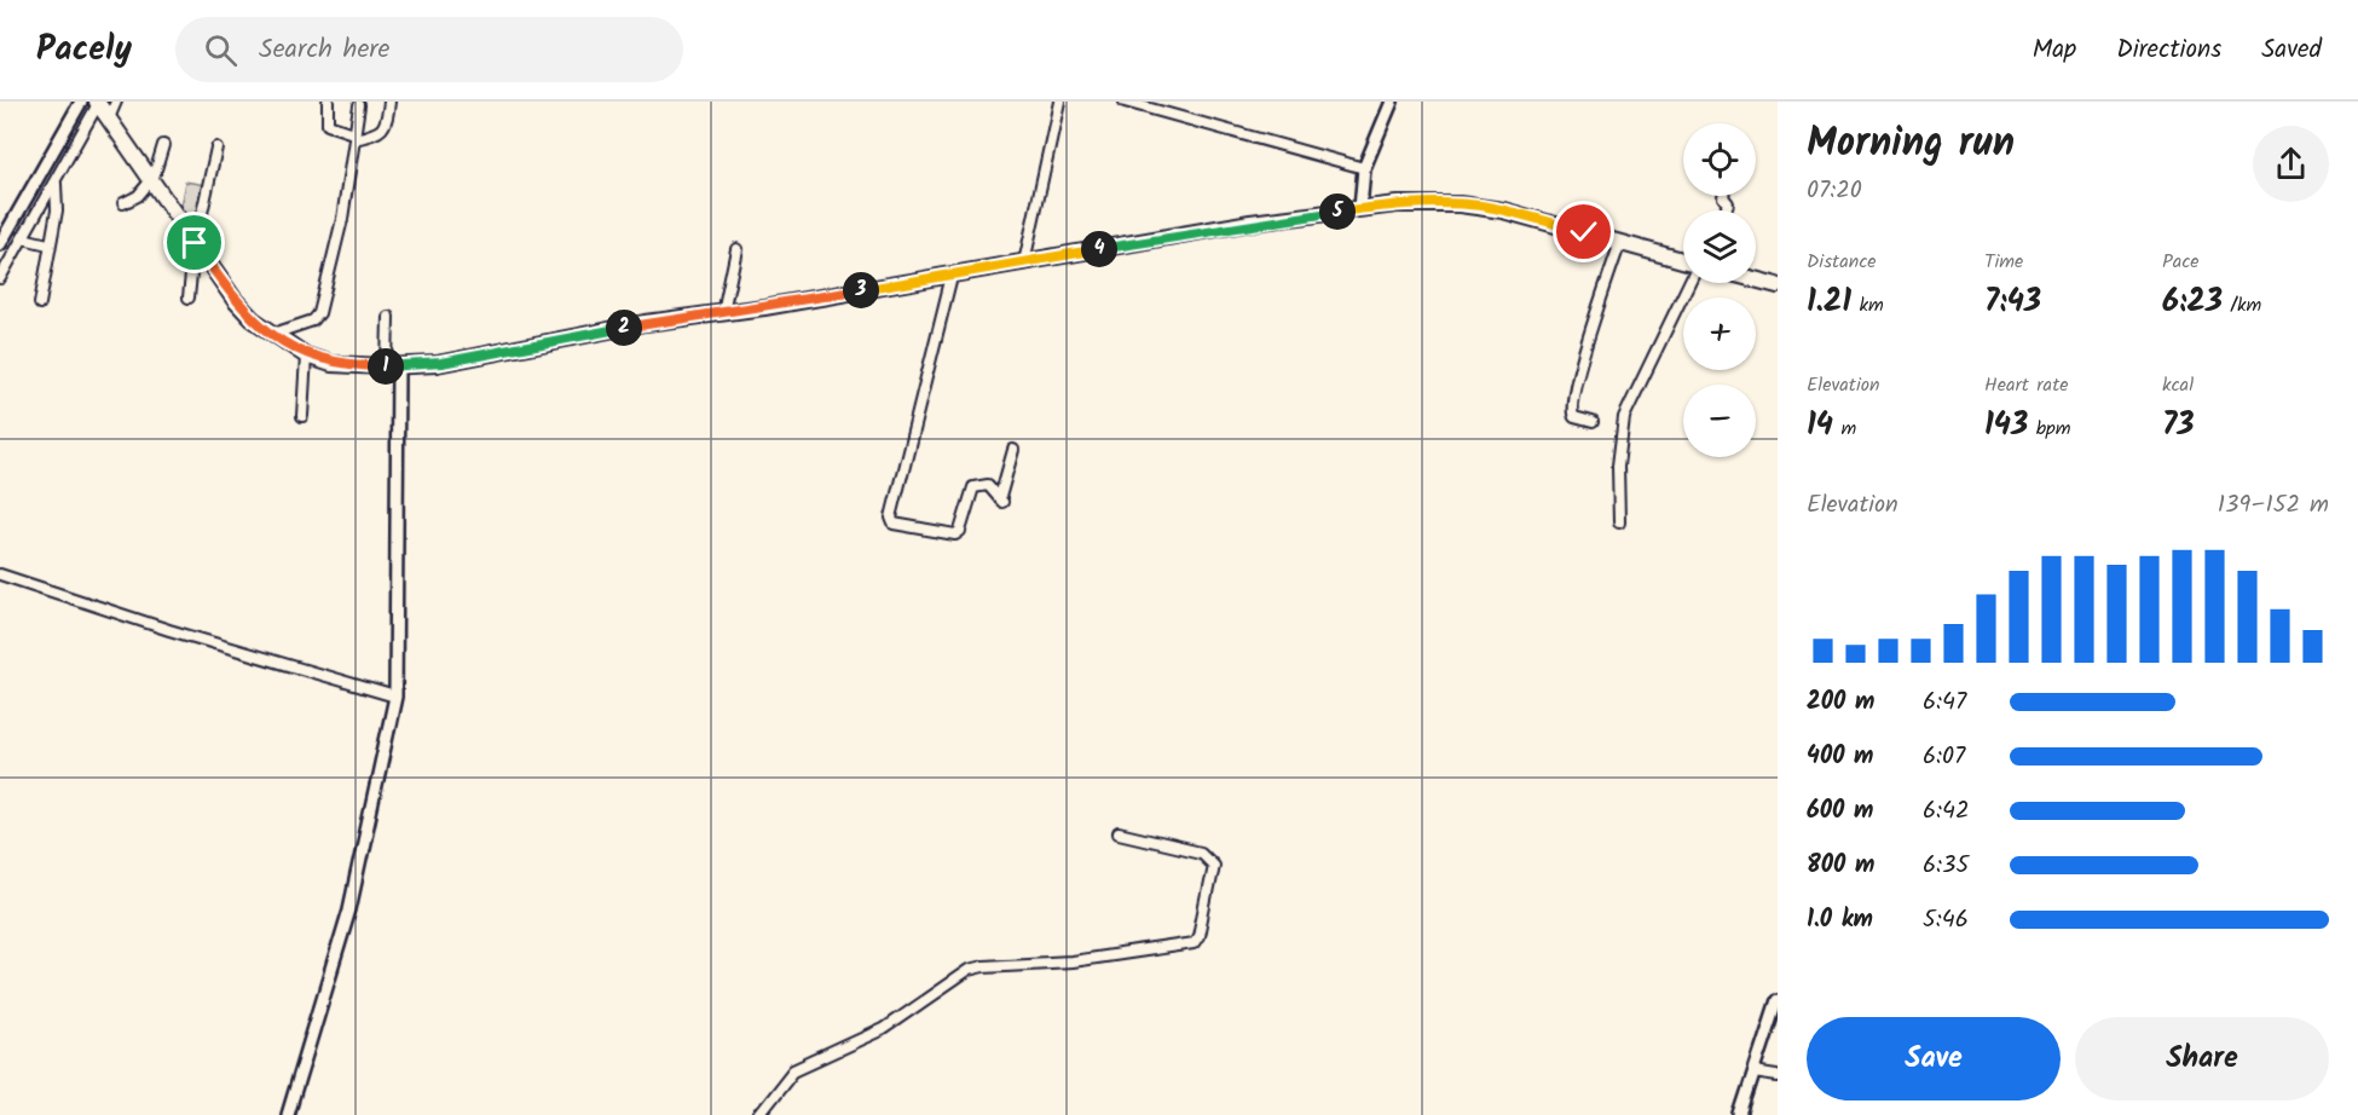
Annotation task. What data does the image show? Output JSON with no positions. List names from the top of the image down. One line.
{"page":{"header":"Pacely","search":"Search here","nav":["Map","Directions","Saved"],"heading":["Morning run","07:20"],"map_buttons":["+","−"],"pins":["5","4","3","2","1"],"stats":[["Distance","1.21 km"],["Time","7:43"],["Pace","6:23 /km"],["Elevation","14 m"],["Heart rate","143 bpm"],["kcal","73"]],"chart":["Elevation","139–152 m"],"list":[{"name":"200 m","note":"6:47"},{"name":"400 m","note":"6:07"},{"name":"600 m","note":"6:42"},{"name":"800 m","note":"6:35"},{"name":"1.0 km","note":"5:46"}],"buttons":["Save","Share"]}}
